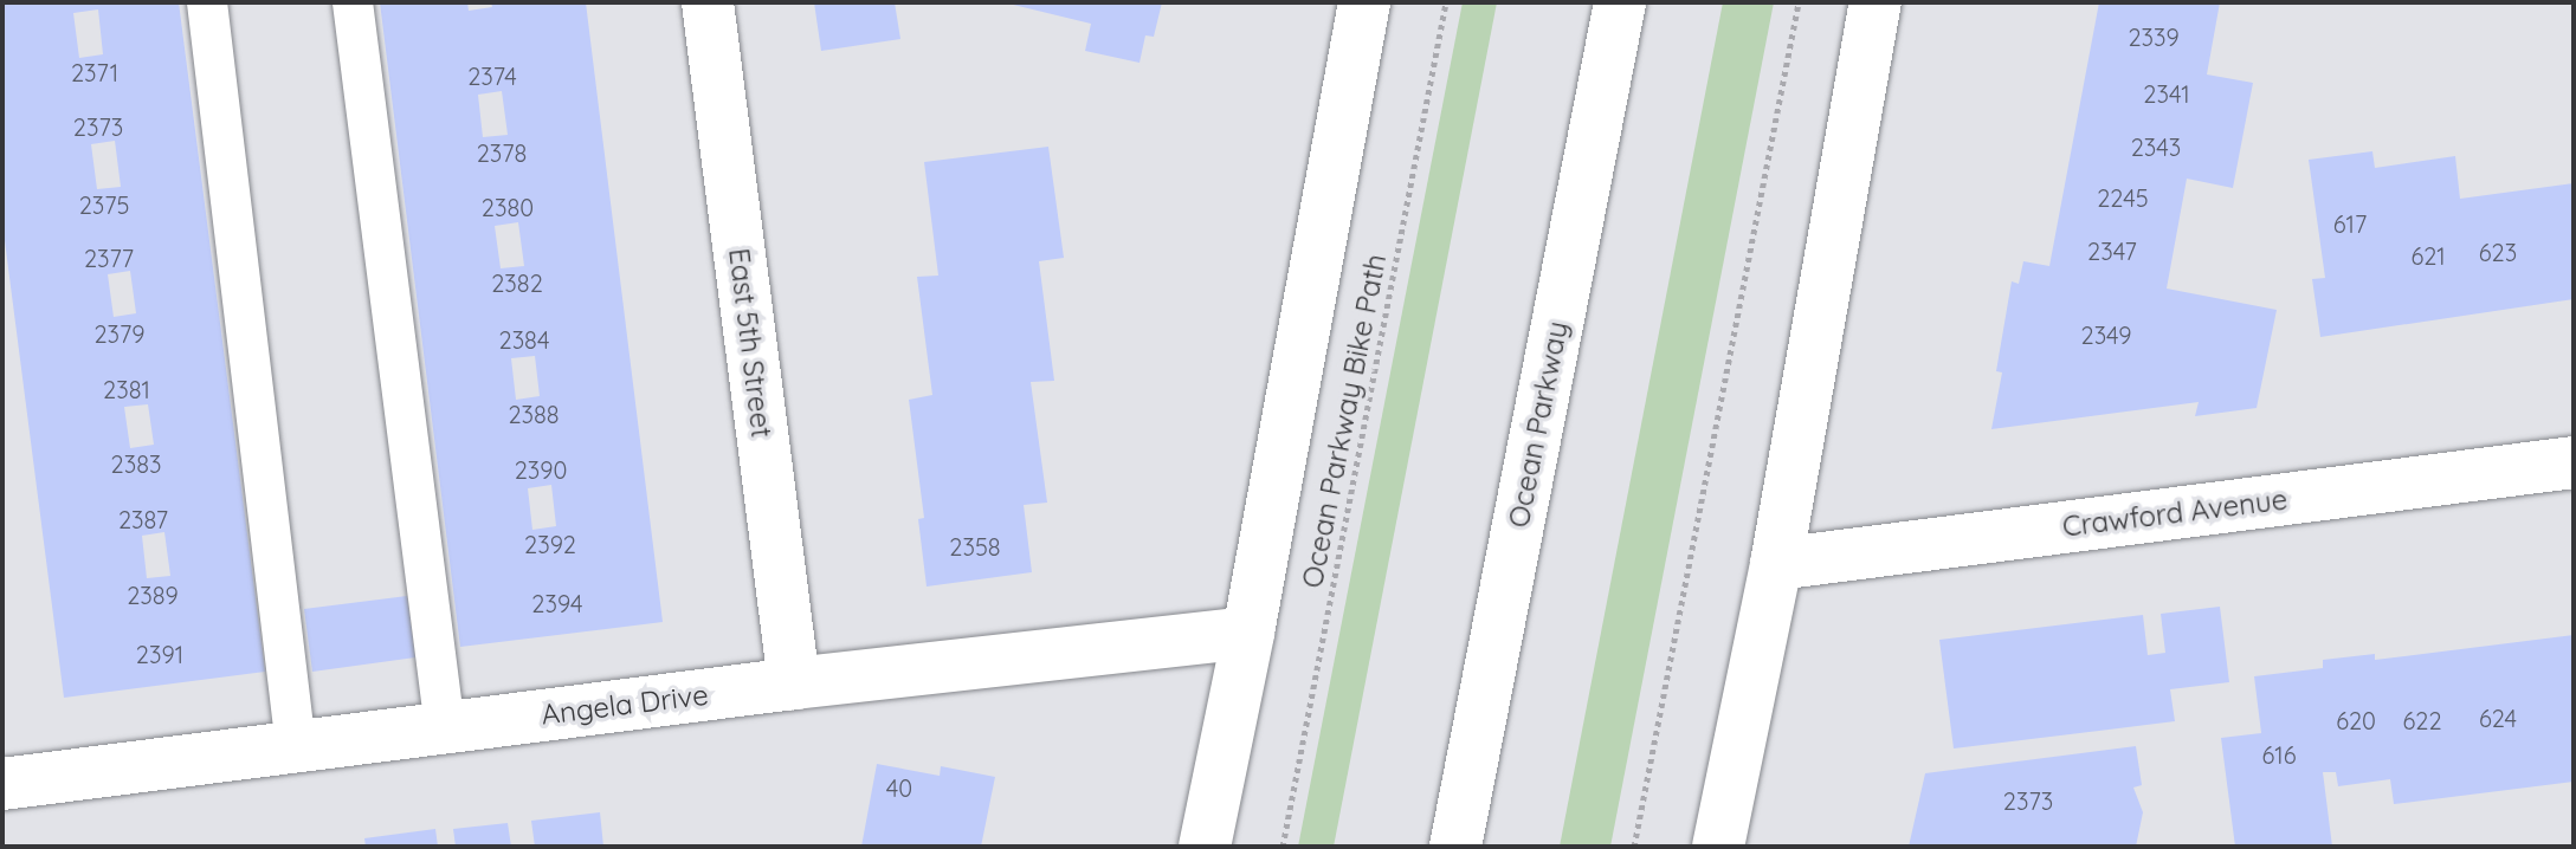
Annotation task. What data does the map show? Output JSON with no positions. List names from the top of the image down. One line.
{"streets":{"street":["East 5th Street","Ocean Parkway","Crawford Avenue","Angela Drive"],"path":["Ocean Parkway Bike Path"]},"crossings":[["East 5th Street","Angela Drive"]],"house_numbers":["2339","2371","2374","2341","2373","2343","2378","2245","2375","2380","617","2347","623","621","2377","2382","2379","2349","2384","2381","2388","2383","2390","2387","2392","2358","2389","2394","2391","624","620","622","616","40","2373"]}
